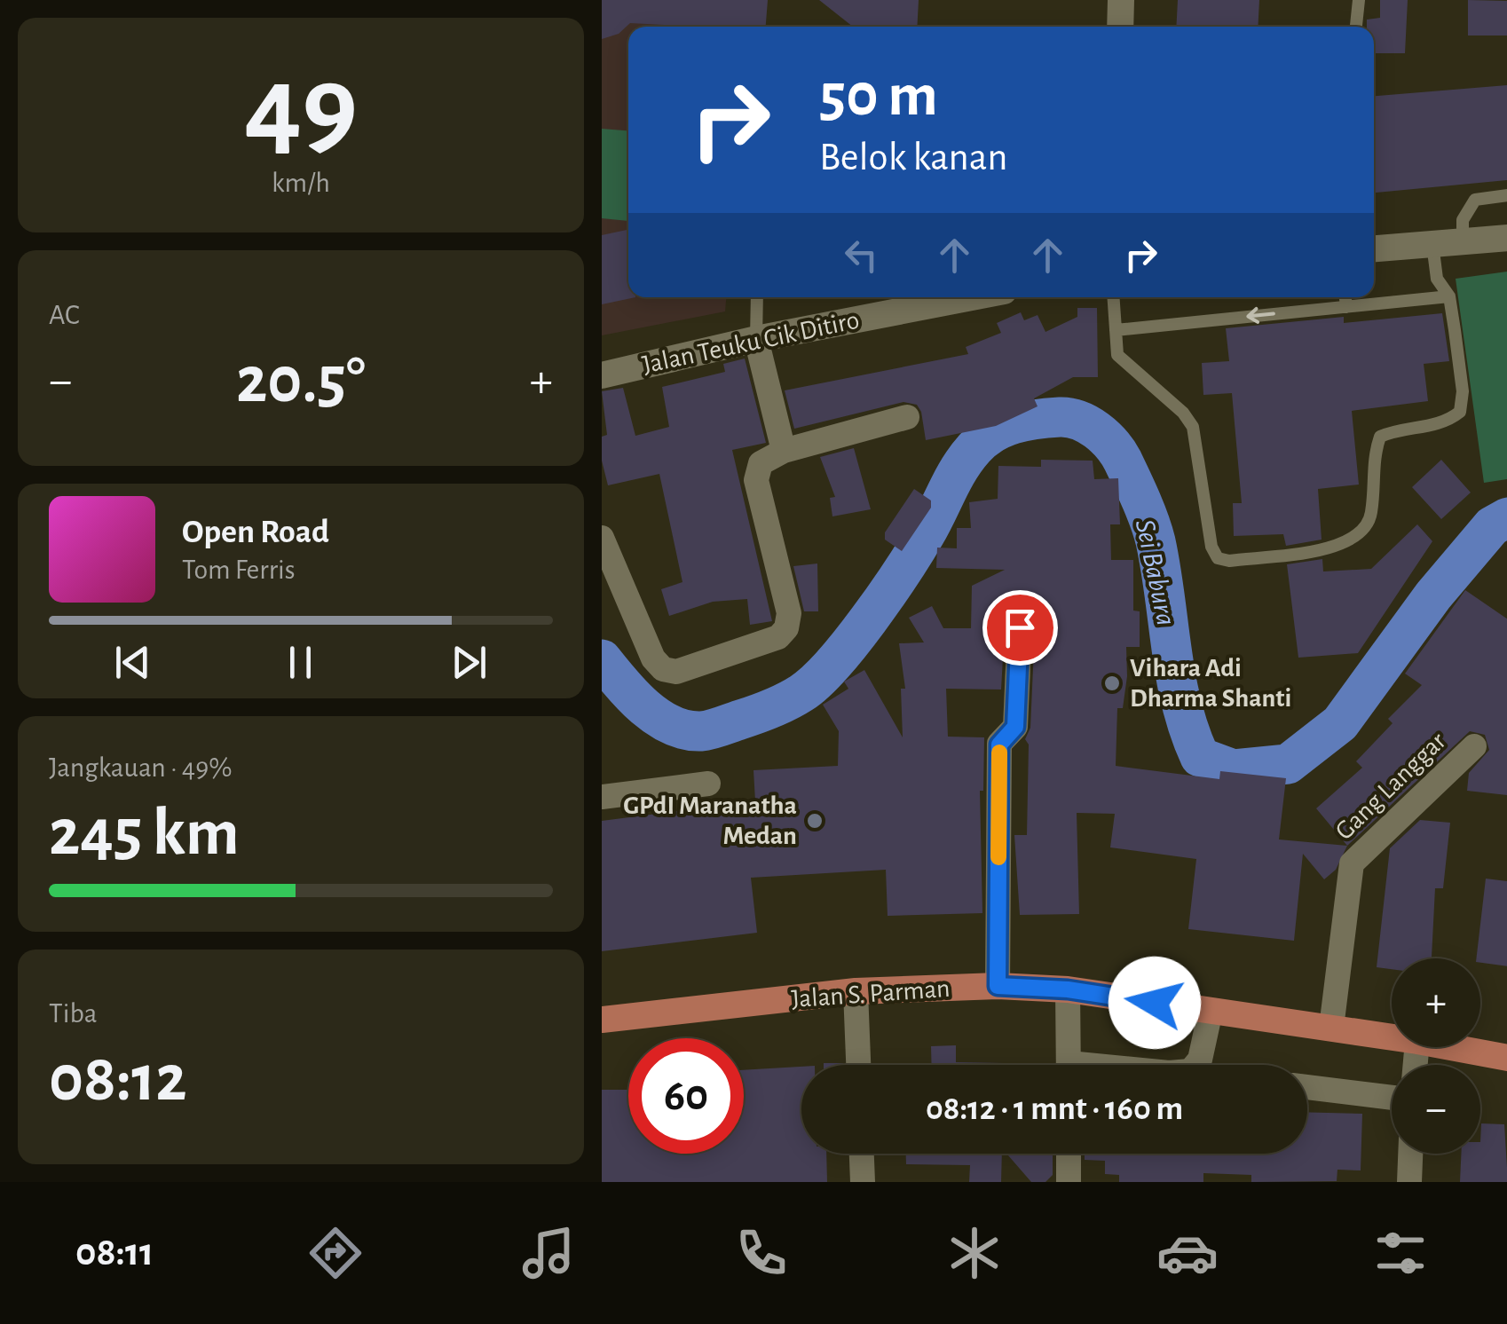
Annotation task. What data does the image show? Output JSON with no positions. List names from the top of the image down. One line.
{"streets":{"main road":["Jalan S. Parman"],"street":["Jalan Teuku Cik Ditiro","Gang Langgar"]},"crossings":[["Gang Langgar","Jalan S. Parman"]],"water":["Sei Babura"],"places":["Vihara Adi Dharma Shanti","GPdI Maranatha Medan"],"page":{"tile":[["49","km/h"],"AC",["Jangkauan · 49%","245 km"],["Tiba","08:12"]],"turn":["50 m","Belok kanan"],"heat":["−","20.5°","+"],"song":["Open Road","Tom Ferris"],"map_buttons":["+","−"],"limit":"60","trip":"08:12 · 1 mnt · 160 m","tabs":"08:11"}}
